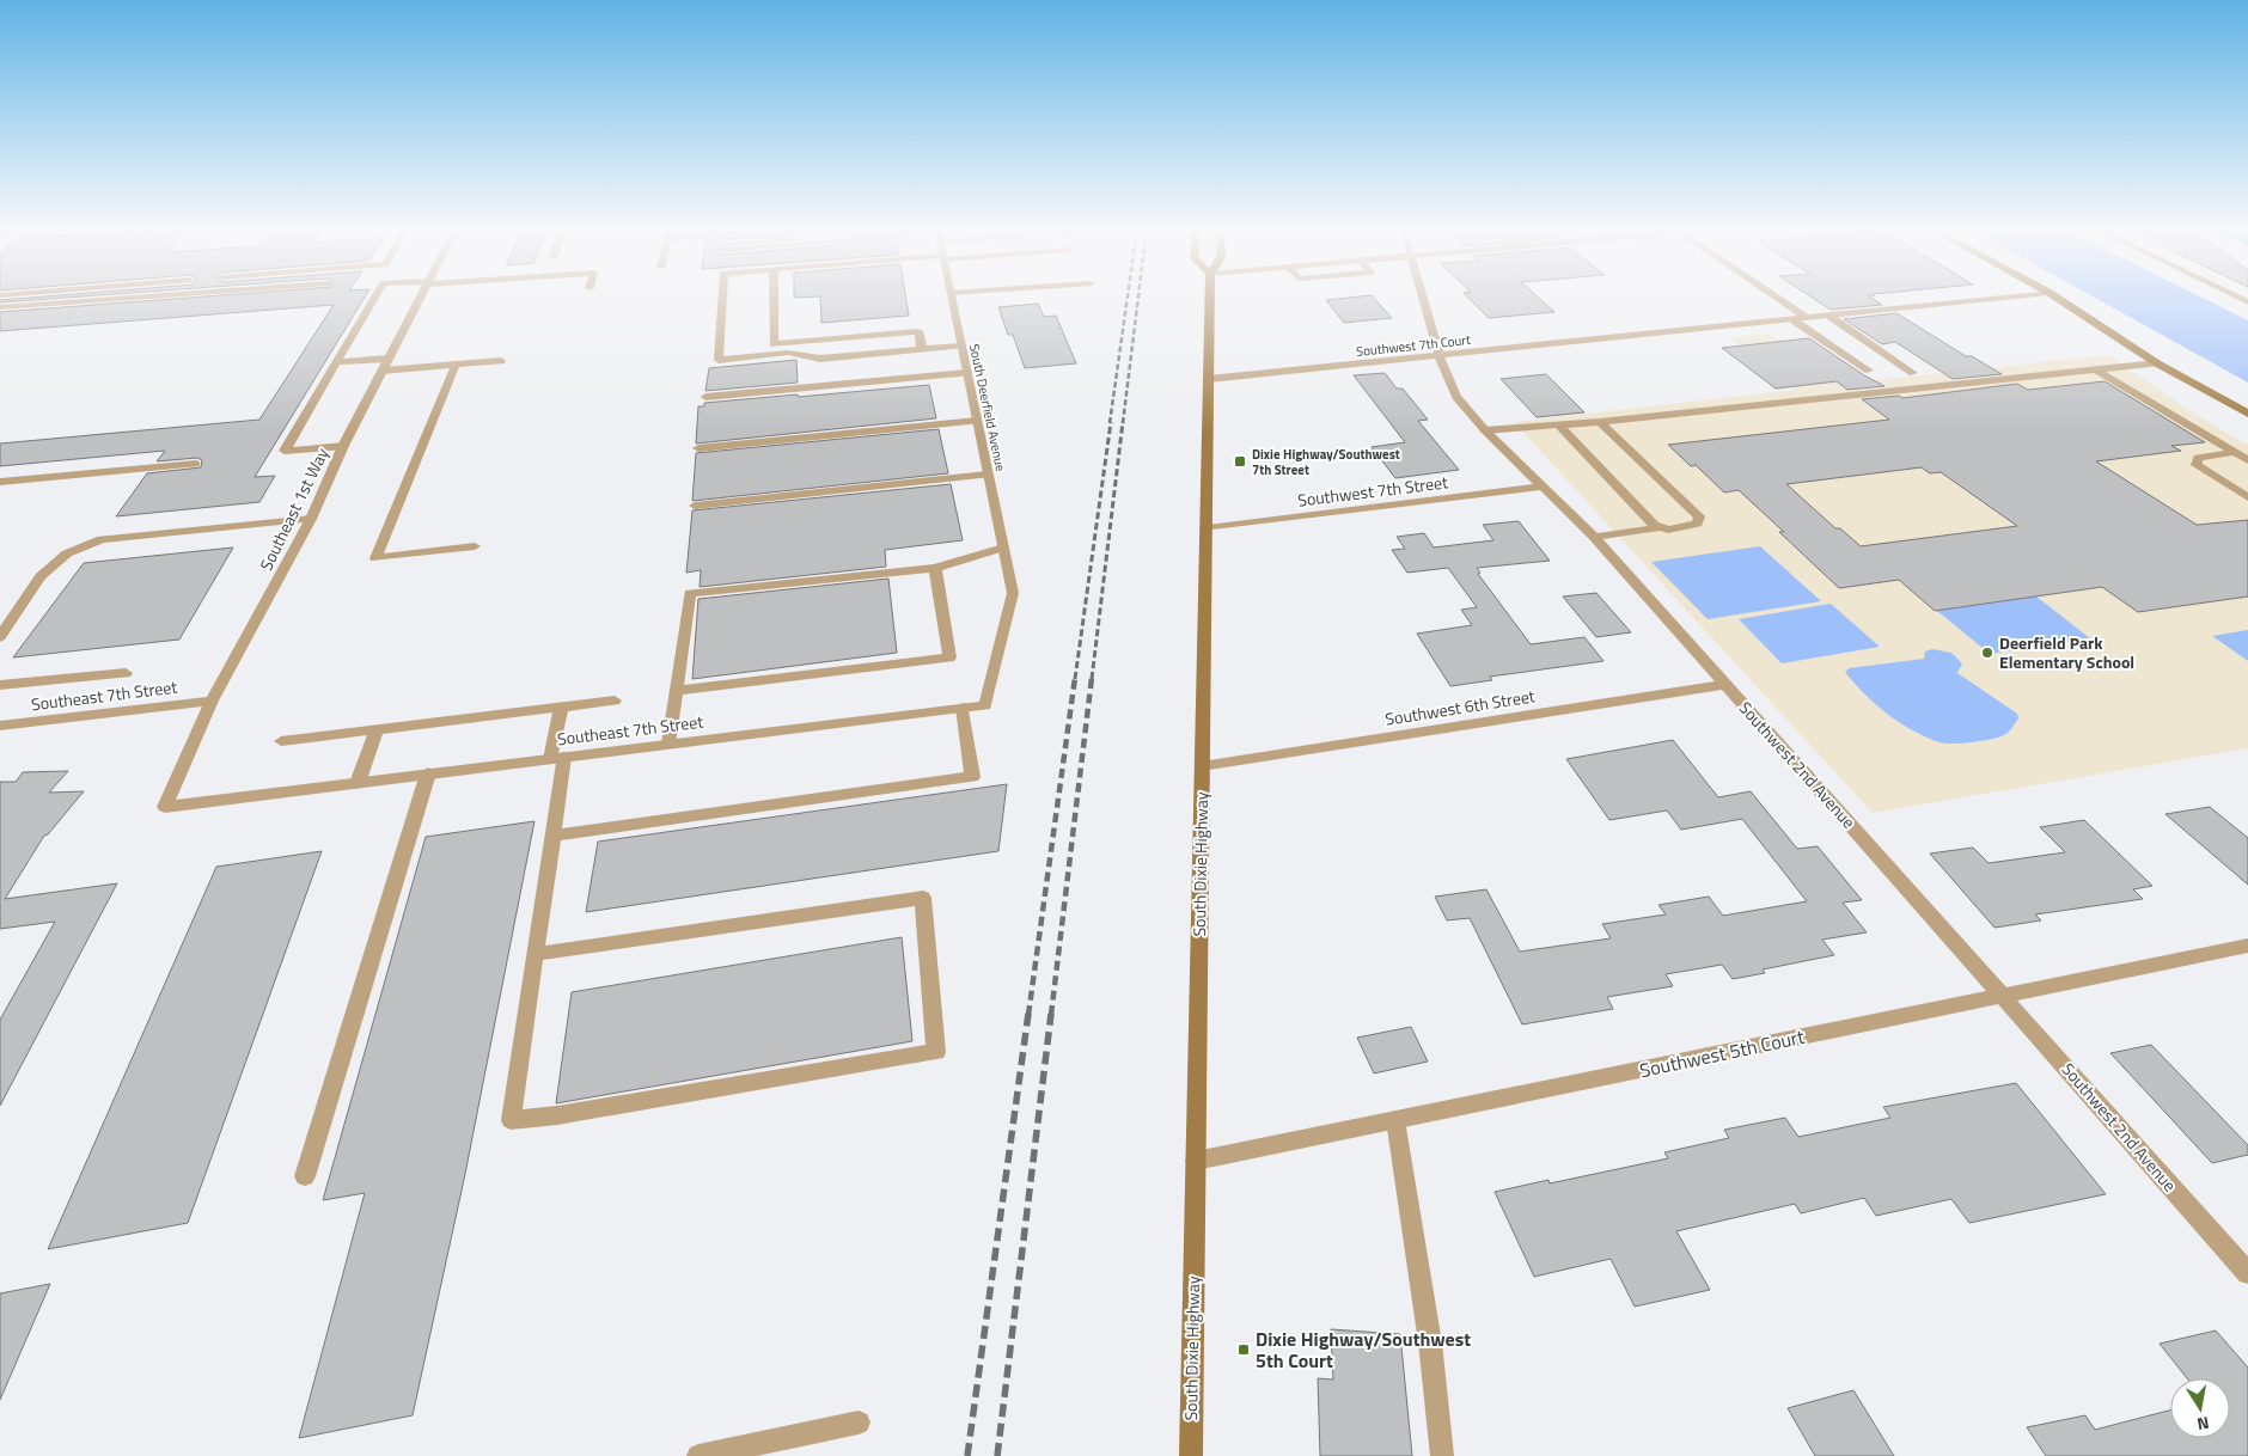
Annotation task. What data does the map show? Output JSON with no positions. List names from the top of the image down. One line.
{"streets":{"main road":["South Dixie Highway"],"street":["Southwest 7th Court","South Deerfield Avenue","Southwest 7th Street","Southeast 1st Way","Southeast 7th Street","Southwest 6th Street","Southwest 2nd Avenue","Southwest 5th Court"]},"crossings":[["Southwest 7th Court","Southwest 2nd Avenue"],["Southwest 7th Court","South Dixie Highway"],["South Deerfield Avenue","Southeast 7th Street"],["Southwest 7th Street","Southwest 2nd Avenue"],["Southwest 7th Street","South Dixie Highway"],["Southeast 1st Way","Southeast 7th Street"],["Southwest 6th Street","Southwest 2nd Avenue"],["Southwest 6th Street","South Dixie Highway"],["Southwest 2nd Avenue","Southwest 5th Court"],["South Dixie Highway","Southwest 5th Court"]],"places":{"transit":["Dixie Highway/Southwest 7th Street","Dixie Highway/Southwest 5th Court"],"other":["Deerfield Park Elementary School"]},"north":"bottom"}
